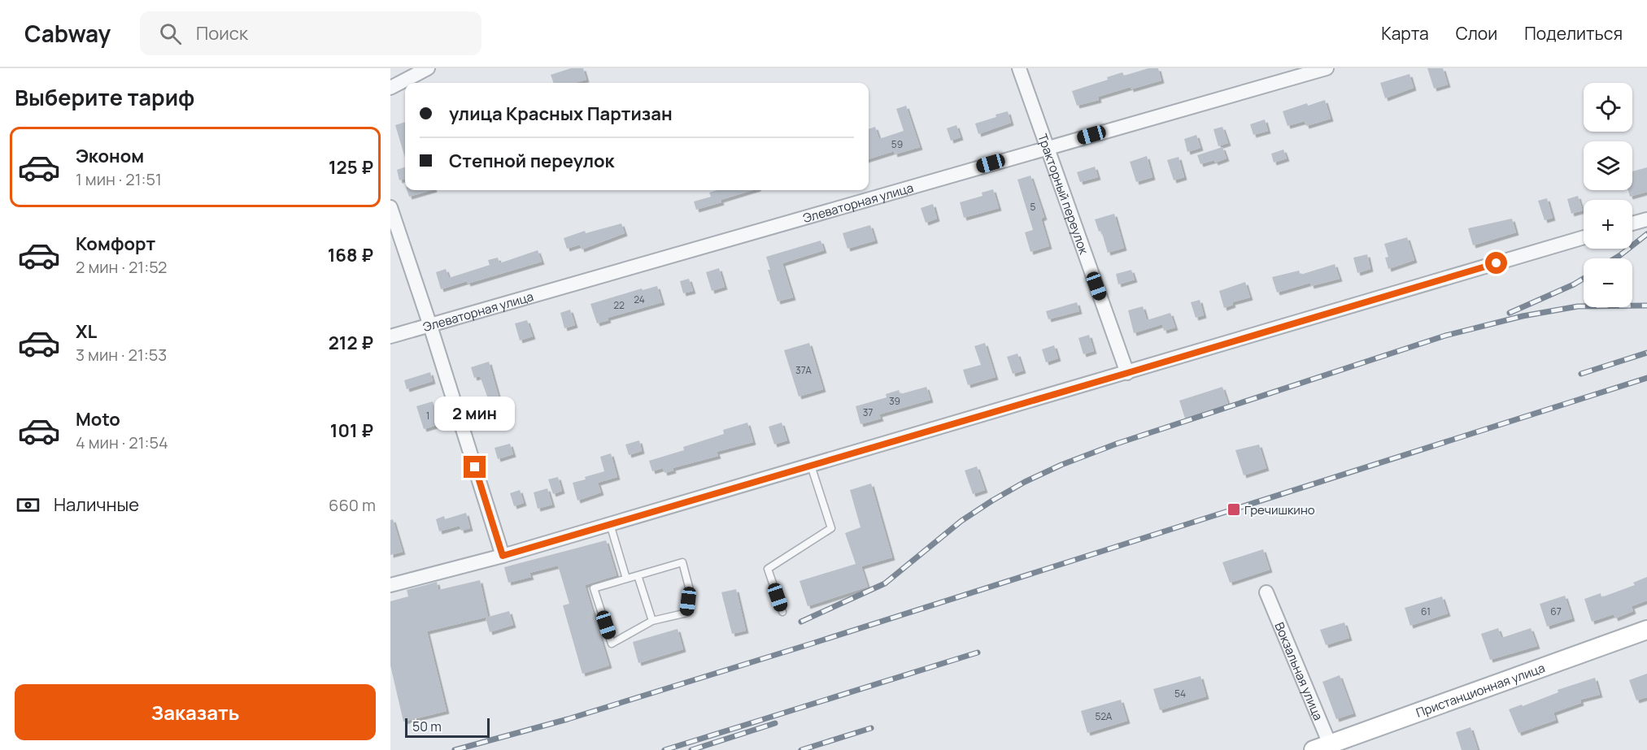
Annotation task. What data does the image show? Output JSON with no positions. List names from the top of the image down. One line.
{"streets":{"street":["Тракторный переулок","Элеваторная улица","Вокзальная улица","Пристанционная улица"]},"crossings":[["Тракторный переулок","Элеваторная улица"],["Вокзальная улица","Пристанционная улица"]],"places":{"transit":["Гречишкино"]},"house_numbers":["59","5","24","22","37А","39","37","1","61","67","54","52А"],"scale_bar":"50 m","page":{"header":"Cabway","search":"Поиск","nav":["Карта","Слои","Поделиться"],"heading":"Выберите тариф","map_buttons":["+","−"],"banner":["улица Красных Партизан","Степной переулок"],"list":[{"name":"Эконом","note":"1 мин · 21:51","value":"125 ₽"},{"name":"Комфорт","note":"2 мин · 21:52","value":"168 ₽"},{"name":"XL","note":"3 мин · 21:53","value":"212 ₽"},{"name":"Moto","note":"4 мин · 21:54","value":"101 ₽"}],"bubble":"2 мин","pay":["Наличные","660 m"],"buttons":"Заказать","scale":"50 m"}}
